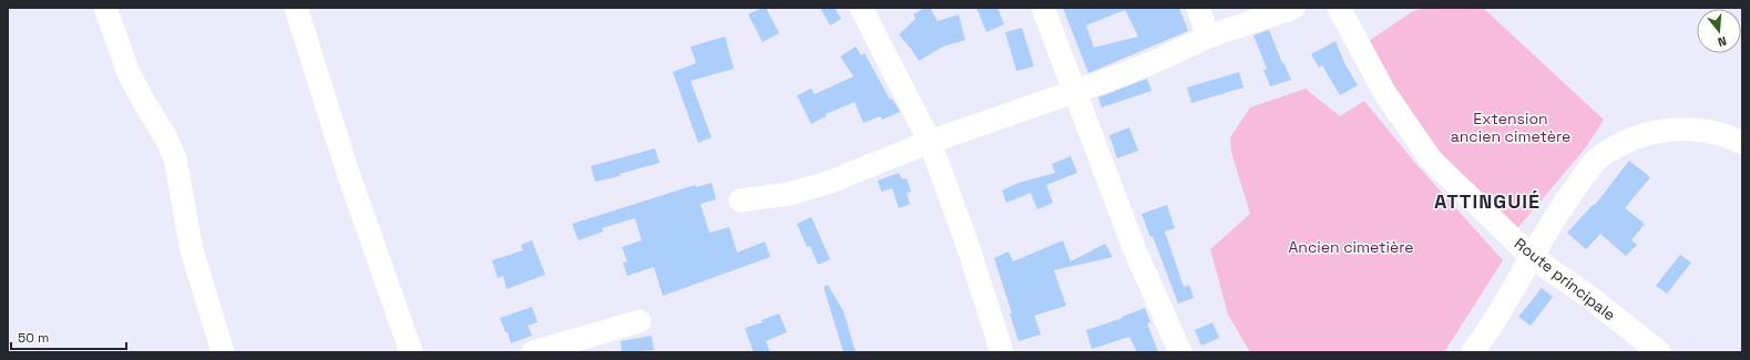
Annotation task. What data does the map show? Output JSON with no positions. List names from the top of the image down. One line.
{"streets":{"street":["Route principale"]},"districts":["ATTINGUIÉ"],"parks":["Extension ancien cimetère","Ancien cimetière"],"scale_bar":"50 m","north":"bottom"}
